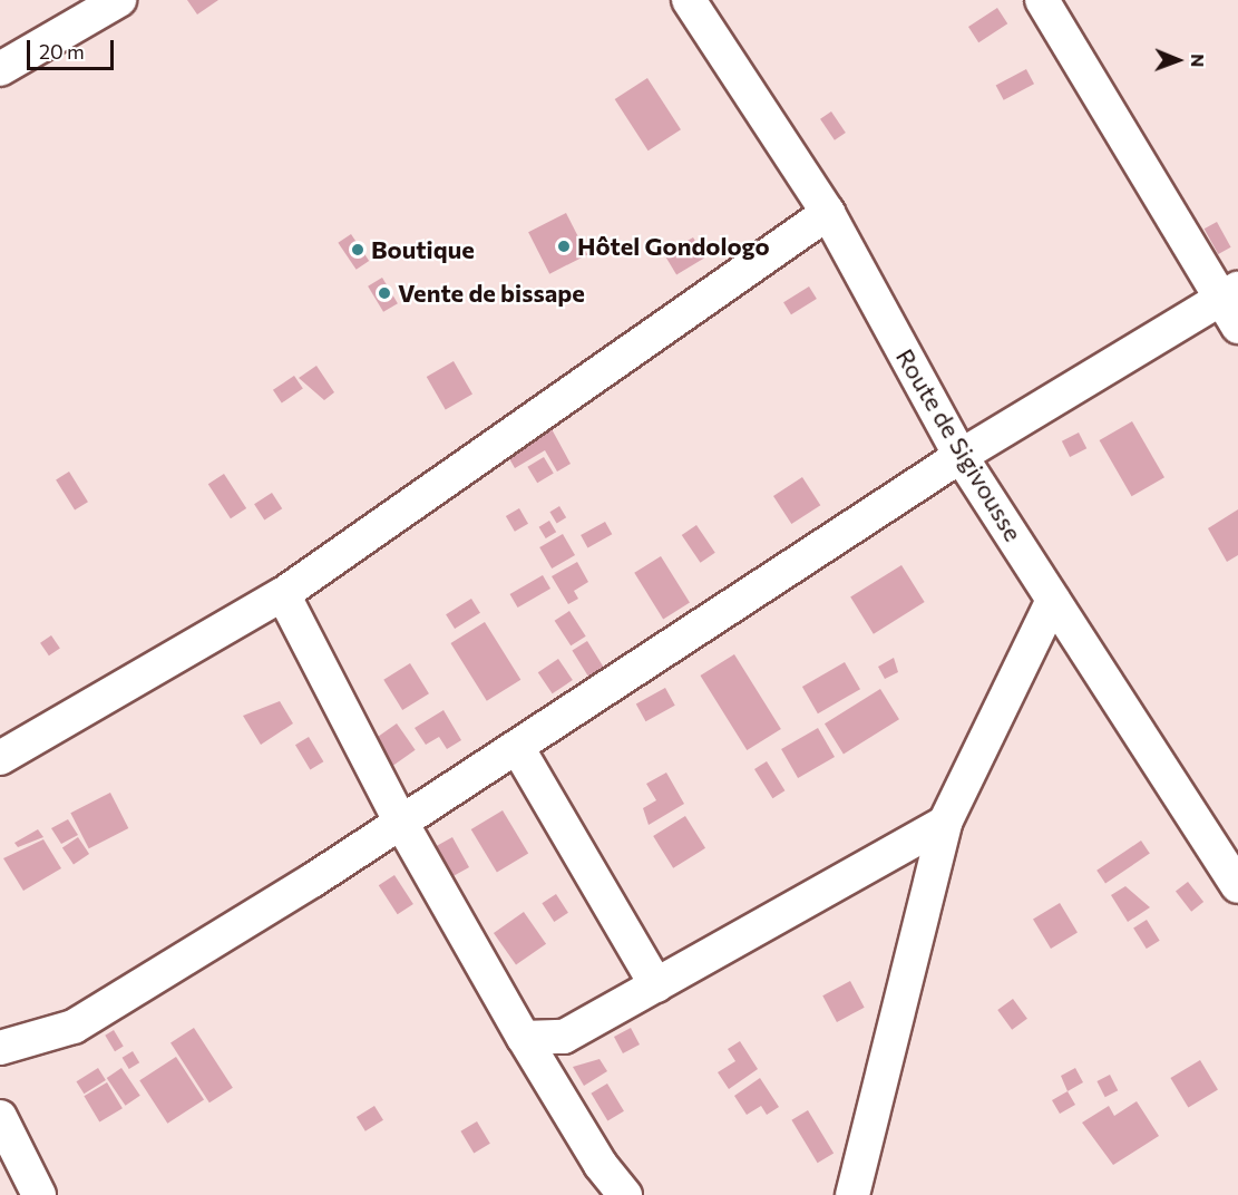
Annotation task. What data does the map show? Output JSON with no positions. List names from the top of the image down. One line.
{"streets":{"street":["Route de Sigivousse"]},"places":["Hôtel Gondologo","Boutique","Vente de bissape"],"scale_bar":"20 m","north":"right"}
